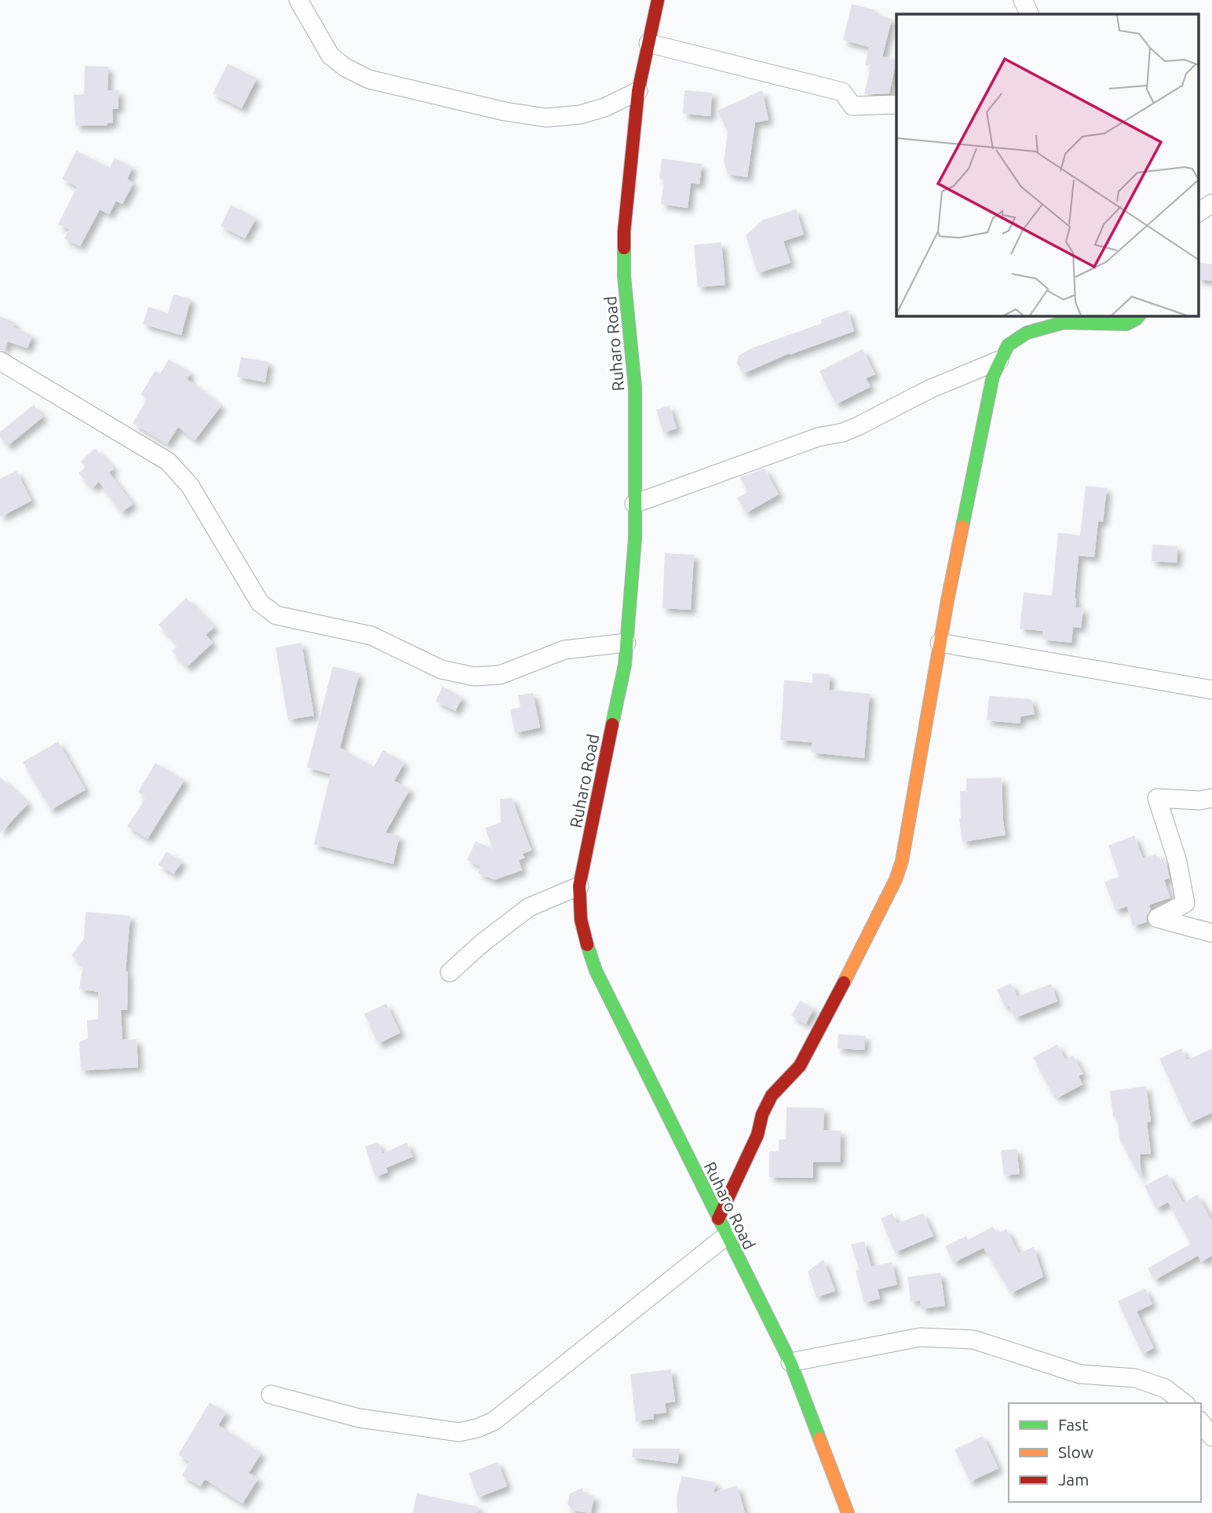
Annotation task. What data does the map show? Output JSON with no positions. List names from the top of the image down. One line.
{"streets":{"street":["Ruharo Road"]},"legend":["Fast","Slow","Jam"]}
